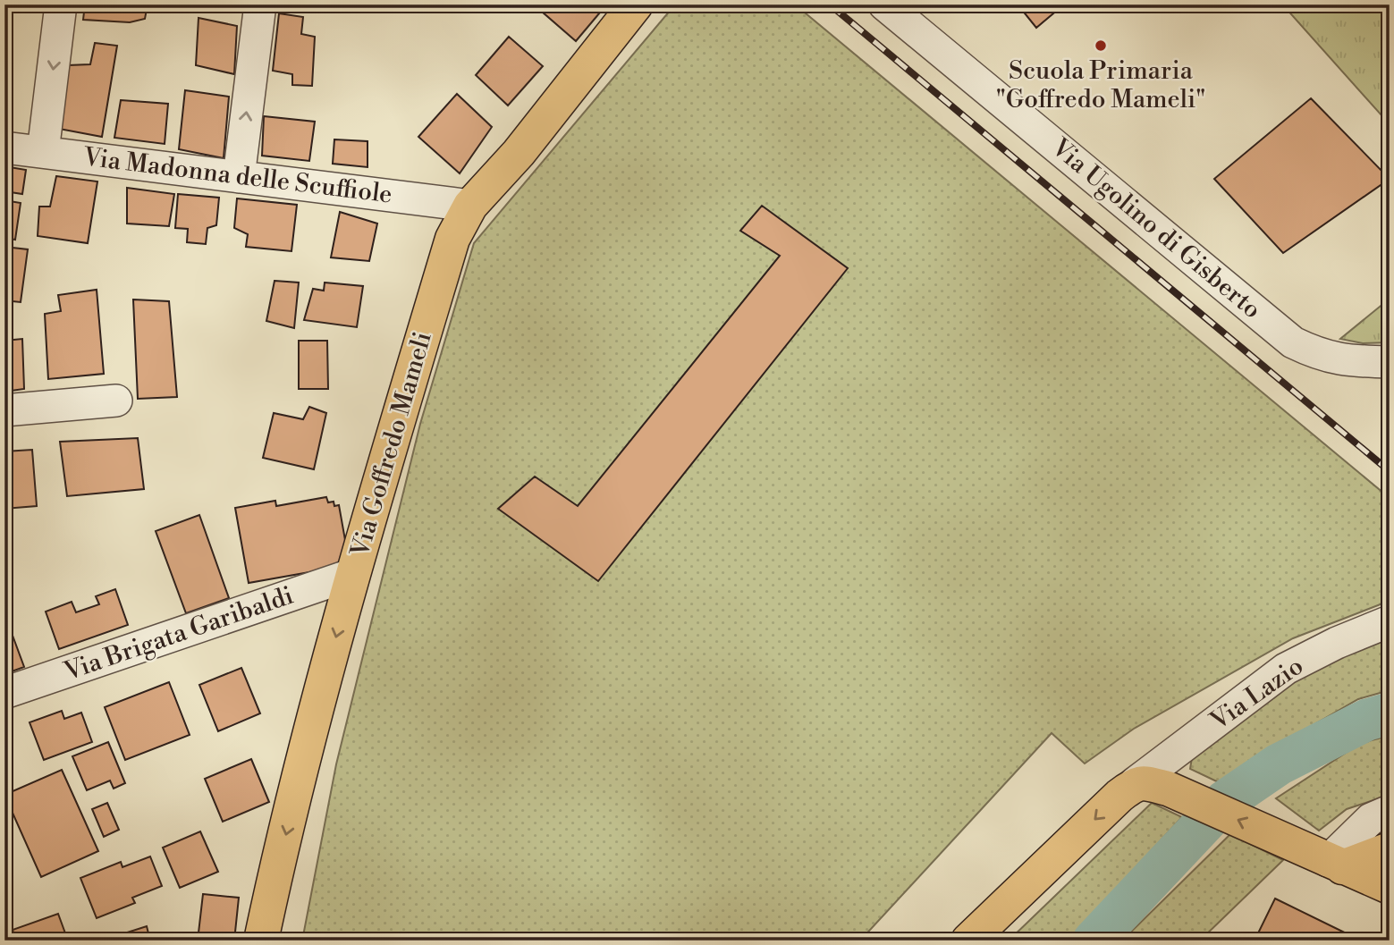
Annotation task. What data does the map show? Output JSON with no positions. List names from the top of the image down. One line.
{"streets":{"main road":["Via Goffredo Mameli"],"street":["Via Madonna delle Scuffiole","Via Ugolino di Gisberto","Via Brigata Garibaldi","Via Lazio"]},"crossings":[["Via Madonna delle Scuffiole","Via Goffredo Mameli"],["Via Goffredo Mameli","Via Brigata Garibaldi"]],"one_way":["Via Goffredo Mameli"],"places":["Scuola Primaria \"Goffredo Mameli\""]}
